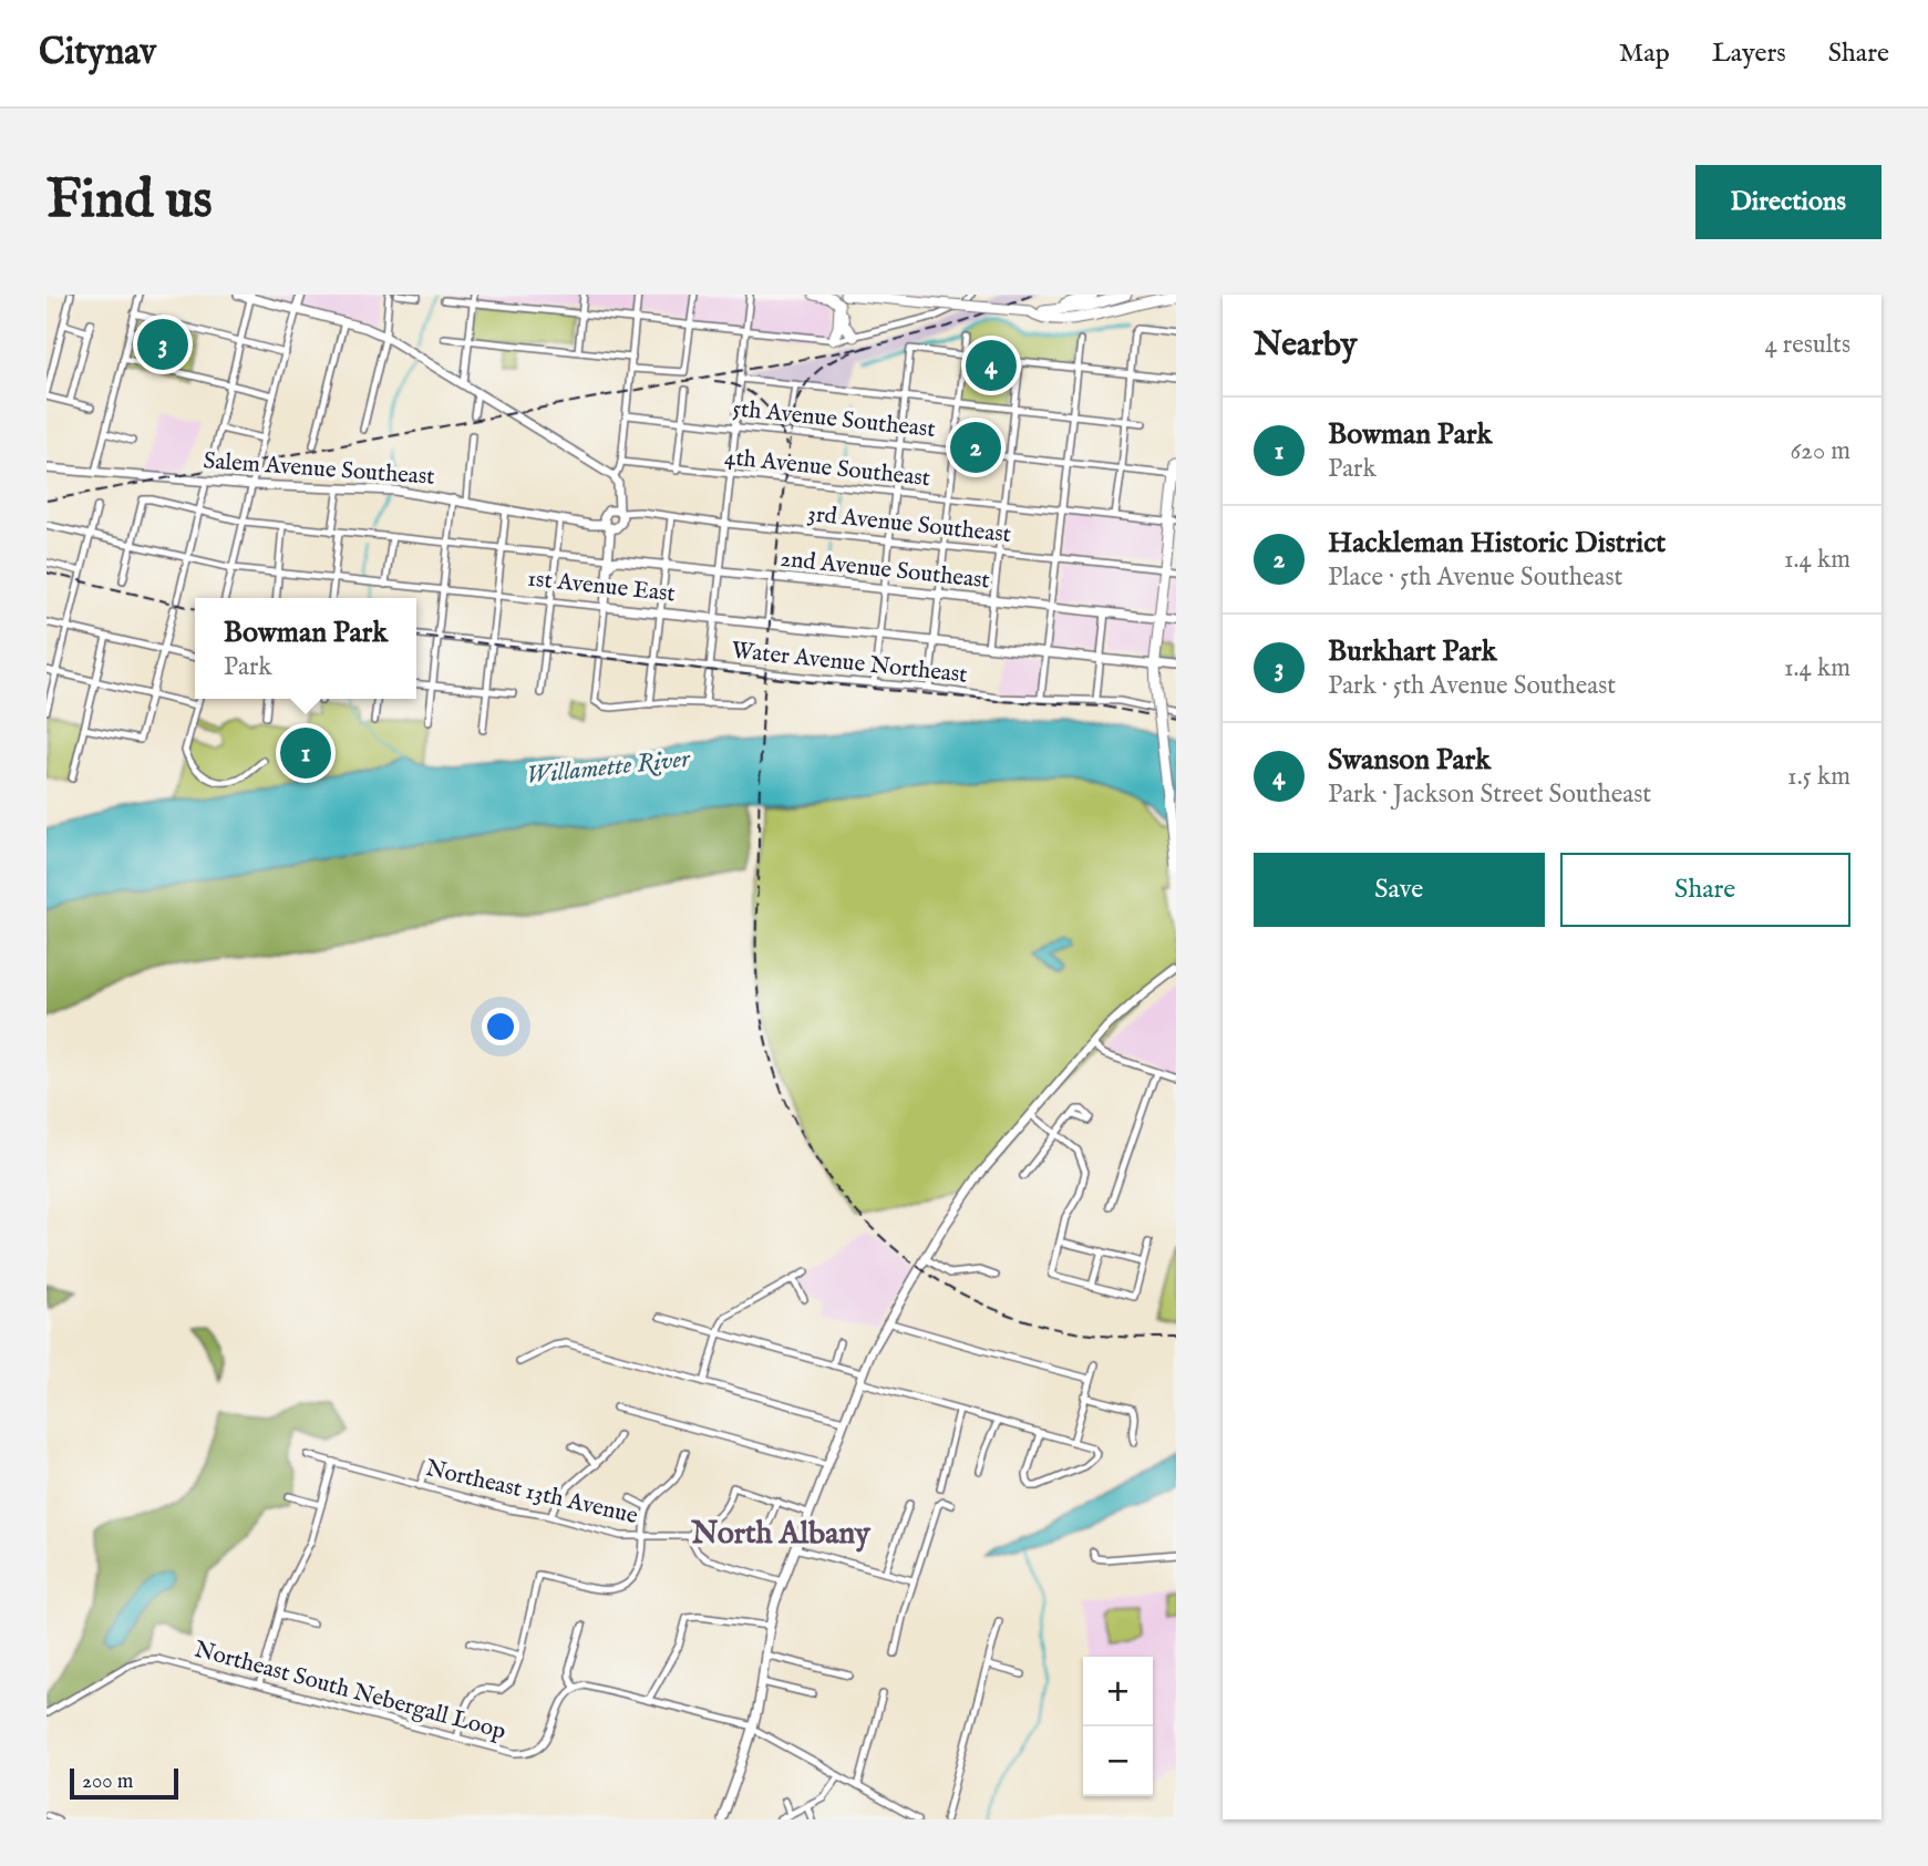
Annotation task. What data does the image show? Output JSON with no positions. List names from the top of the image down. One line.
{"streets":{"main road":["Salem Avenue Southeast","2nd Avenue Southeast","1st Avenue East"],"street":["5th Avenue Southeast","4th Avenue Southeast","3rd Avenue Southeast","Water Avenue Northeast","Northeast 13th Avenue","Northeast South Nebergall Loop"]},"crossings":[["Salem Avenue Southeast","3rd Avenue Southeast"]],"districts":["North Albany"],"water":["Willamette River"],"scale_bar":"200 m","page":{"header":"Citynav","nav":["Map","Layers","Share"],"buttons":["Directions",["Save","Share"]],"title":"Find us","heading":["Nearby","4 results"],"pins":["3","4","2","1"],"list":[{"mark":"1","name":"Bowman Park","note":"Park","value":"620 m"},{"mark":"2","name":"Hackleman Historic District","note":"Place · 5th Avenue Southeast","value":"1.4 km"},{"mark":"3","name":"Burkhart Park","note":"Park · 5th Avenue Southeast","value":"1.4 km"},{"mark":"4","name":"Swanson Park","note":"Park · Jackson Street Southeast","value":"1.5 km"}],"popup":["Bowman Park","Park"],"map_buttons":["+","−"],"scale":"200 m"}}
